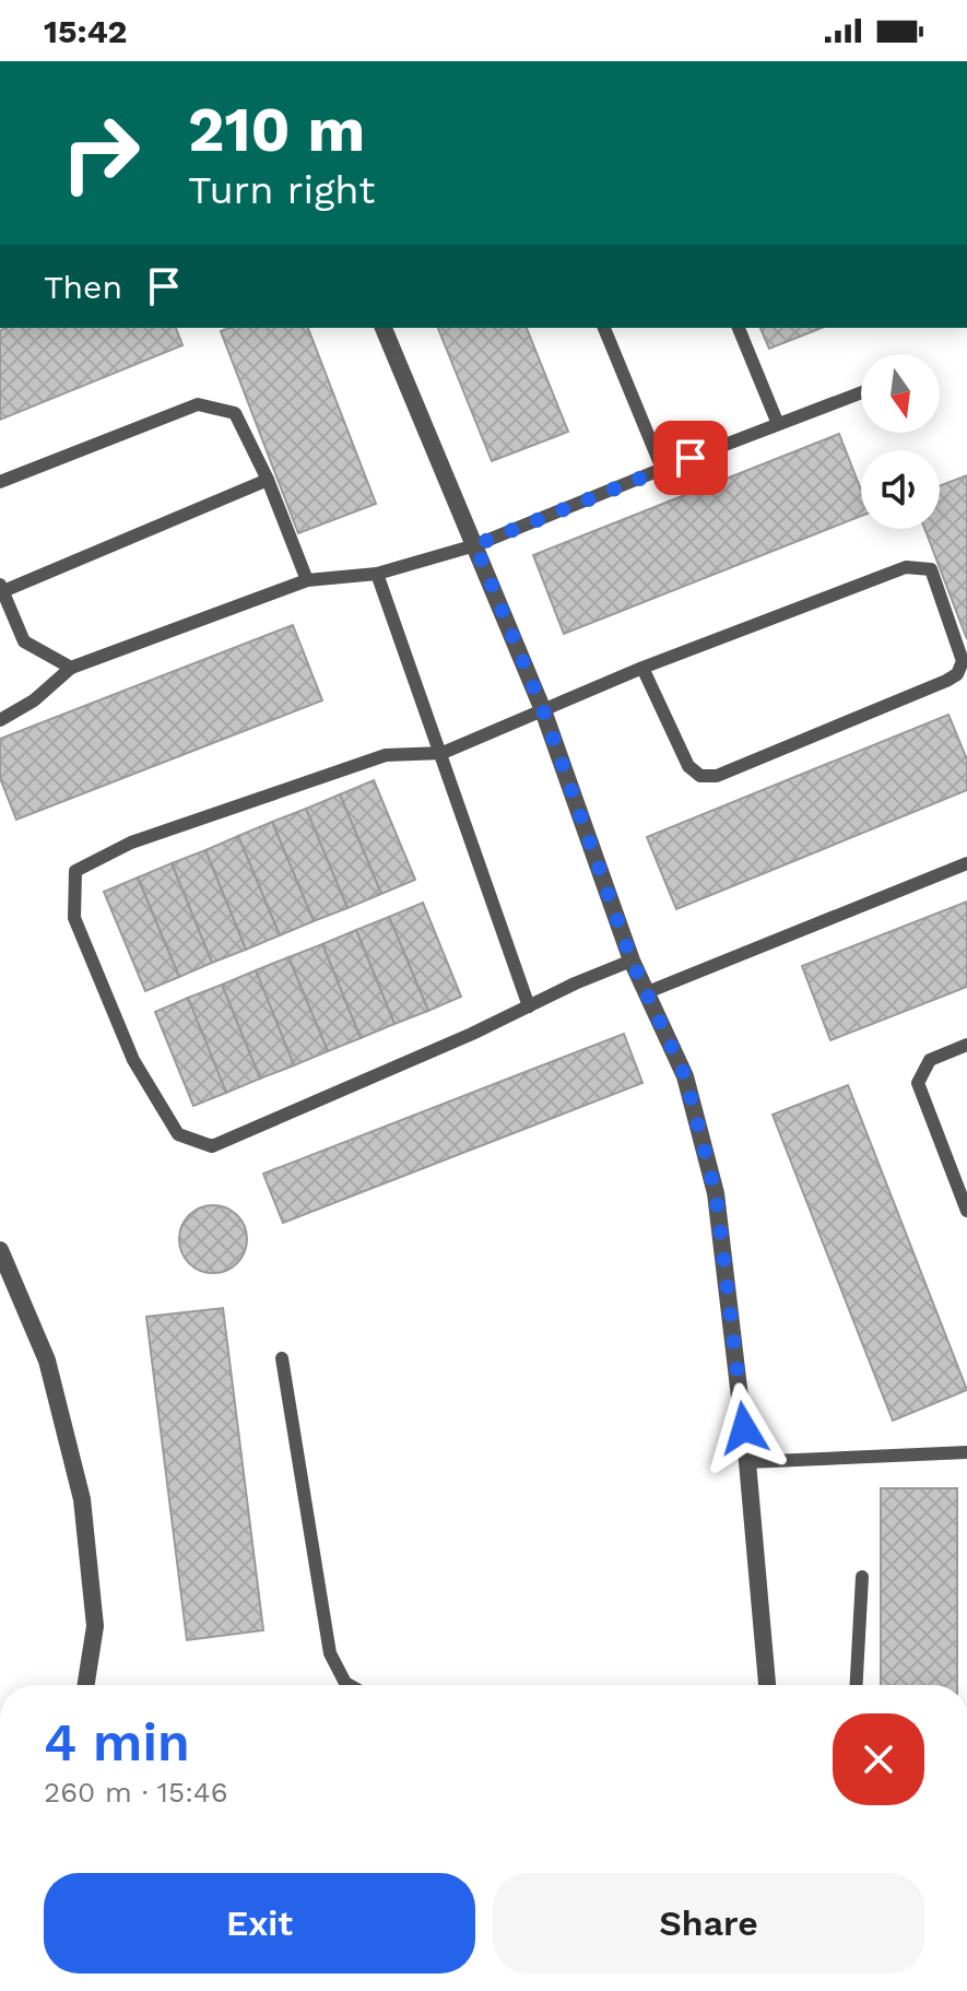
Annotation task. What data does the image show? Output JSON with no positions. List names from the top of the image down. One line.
{"north":"bottom","page":{"status":"15:42","turn":["210 m","Turn right"],"then":"Then","heading":["4 min","260 m · 15:46"],"buttons":["Exit","Share"]}}
